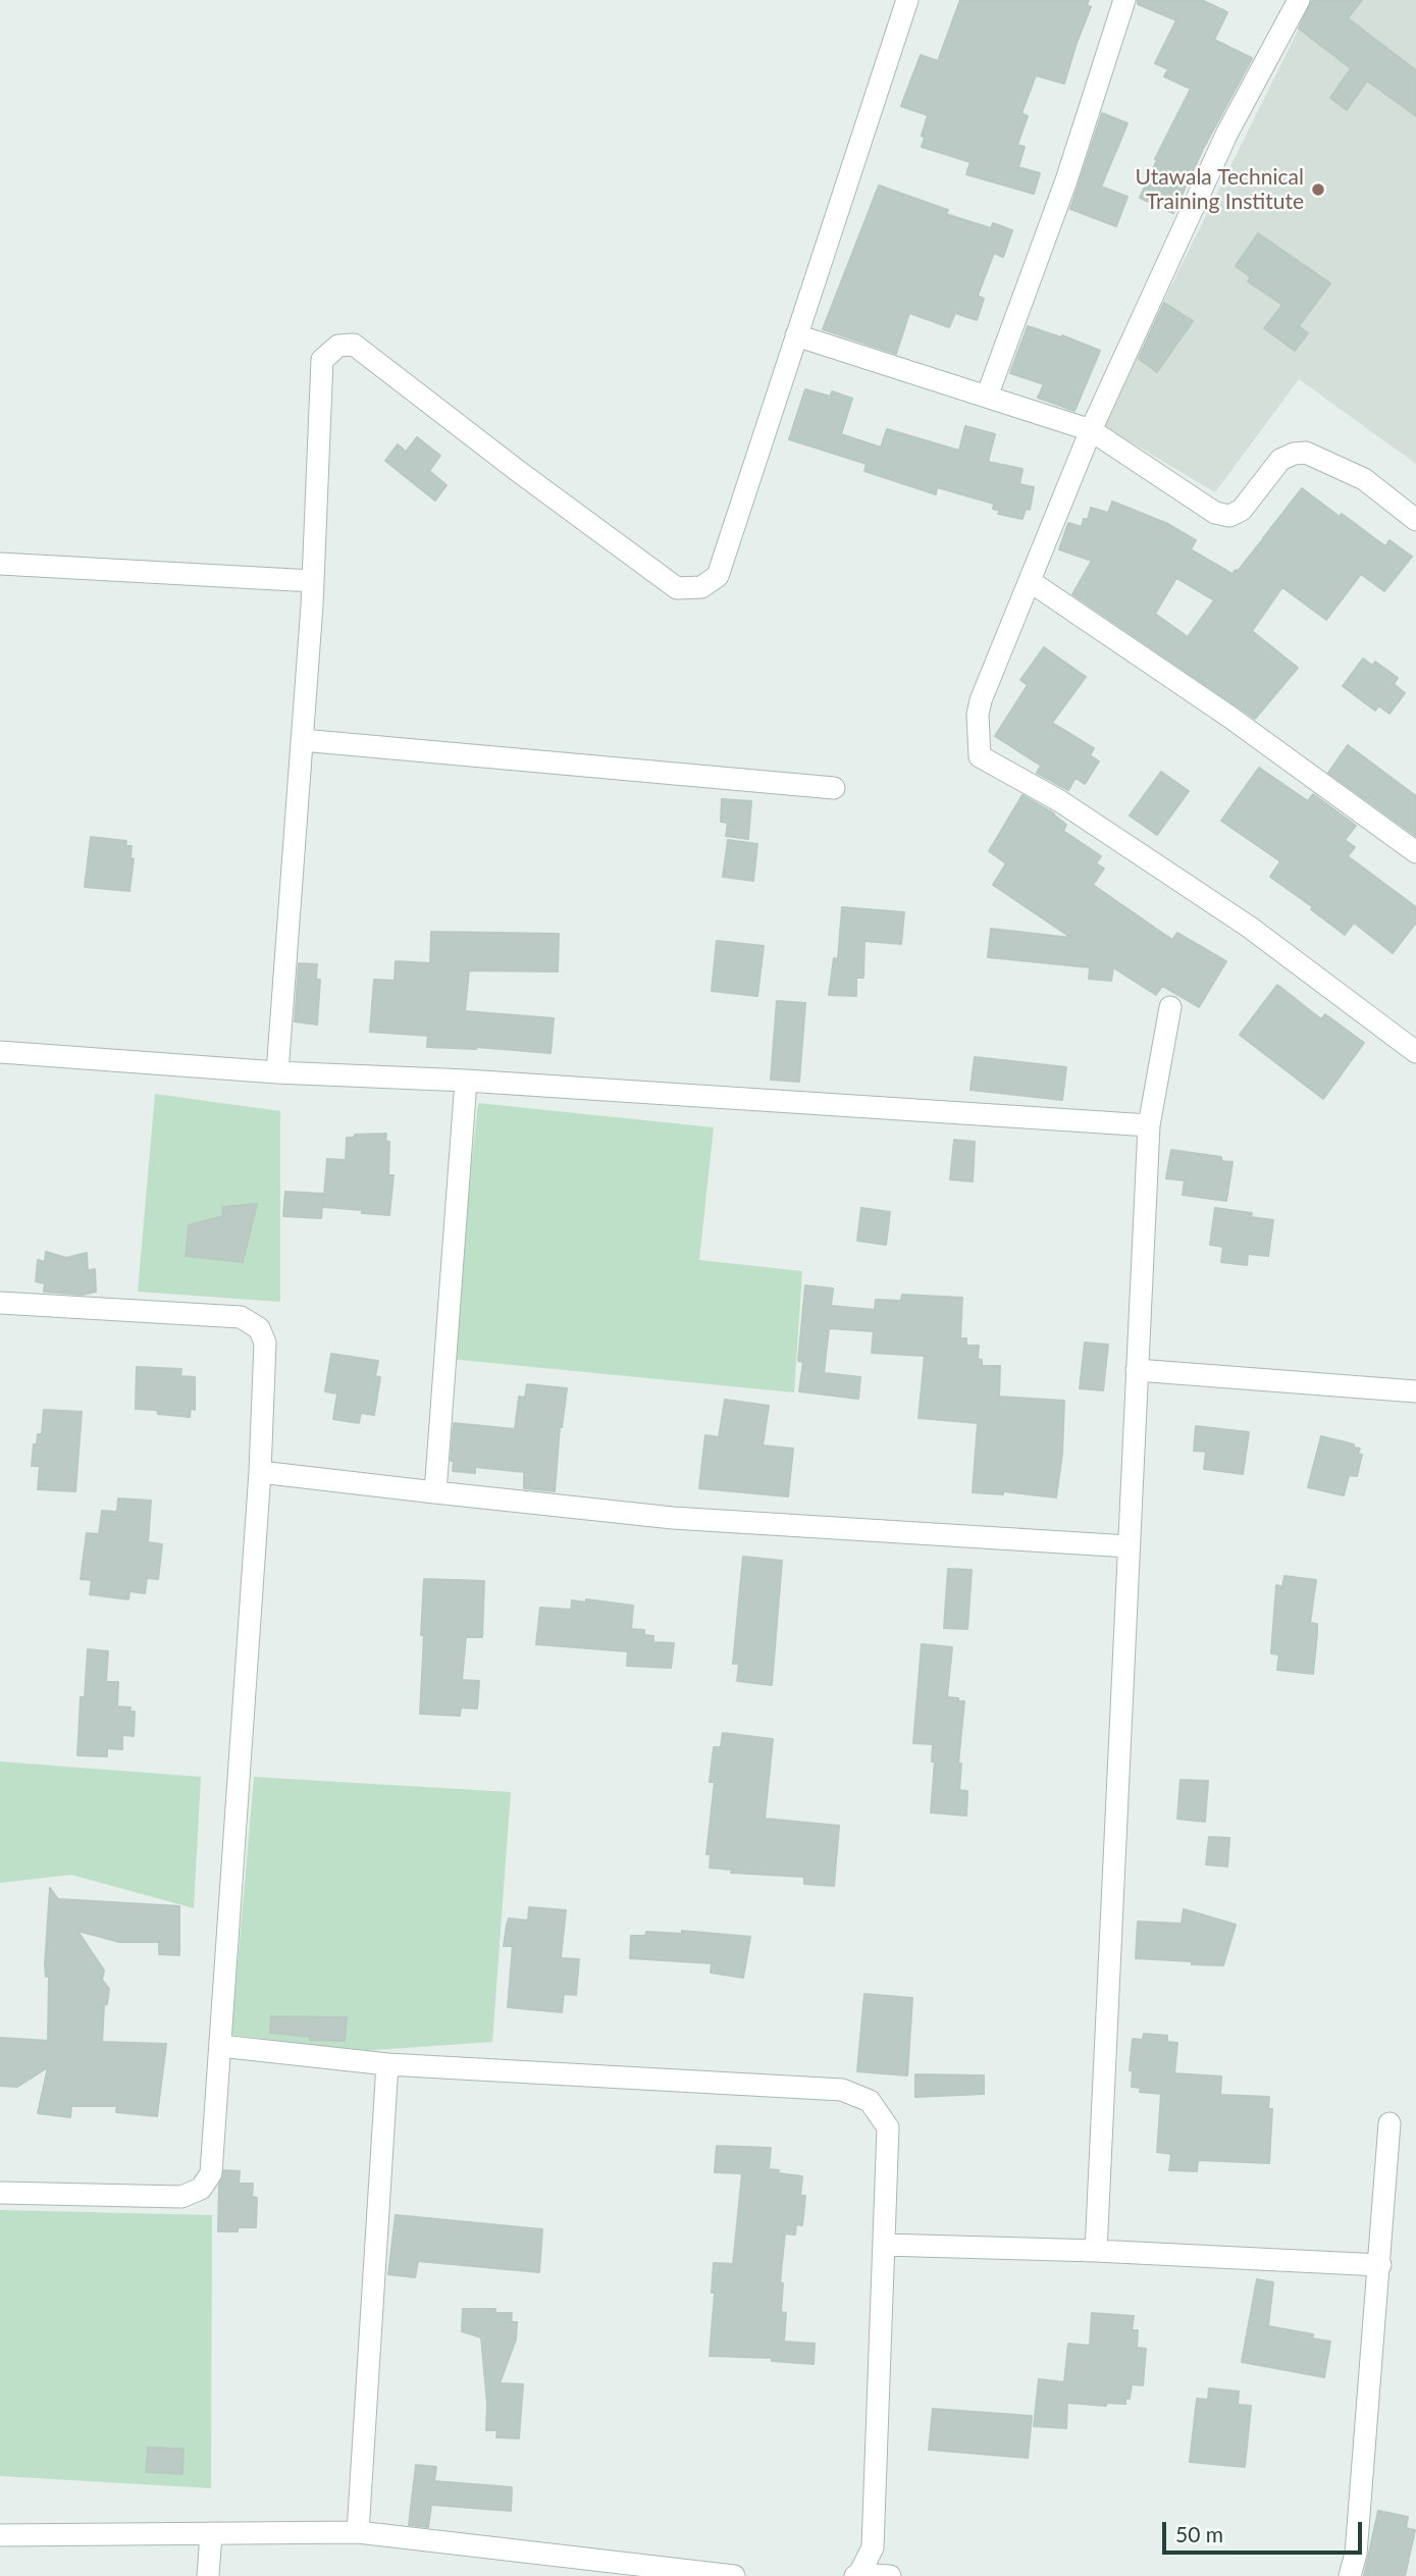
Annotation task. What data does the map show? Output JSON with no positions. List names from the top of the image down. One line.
{"places":["Utawala Technical Training Institute"],"scale_bar":"50 m"}
